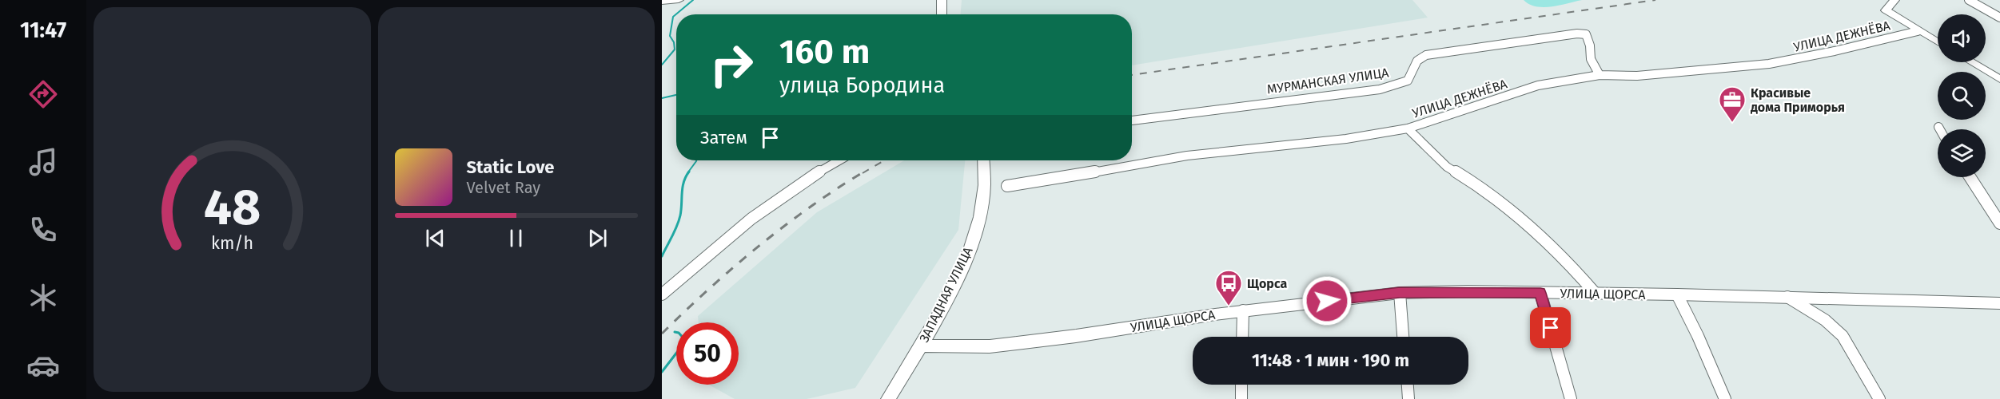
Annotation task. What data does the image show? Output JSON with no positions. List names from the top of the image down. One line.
{"streets":{"main road":["УЛИЦА ЩОРСА","ЗАПАДНАЯ УЛИЦА"],"street":["УЛИЦА ДЕЖНЁВА","МУРМАНСКАЯ УЛИЦА"]},"crossings":[["УЛИЦА ДЕЖНЁВА","МУРМАНСКАЯ УЛИЦА"],["УЛИЦА ЩОРСА","ЗАПАДНАЯ УЛИЦА"]],"places":{"office":["Красивые дома Приморья"],"bus stop":["Щорса"]},"page":{"tabs":"11:47","turn":["160 m","улица Бородина"],"then":"Затем","song":["Static Love","Velvet Ray"],"limit":"50","trip":"11:48 · 1 мин · 190 m","gauge":["48","km/h"]}}
